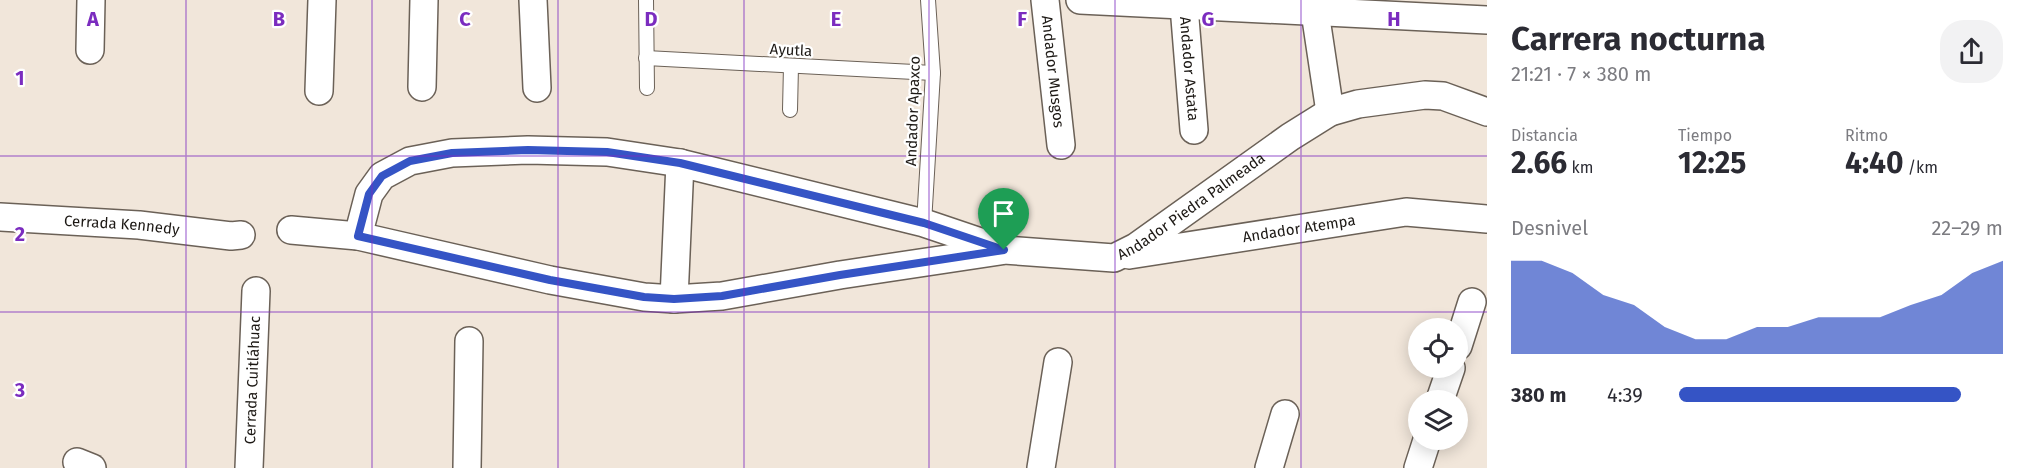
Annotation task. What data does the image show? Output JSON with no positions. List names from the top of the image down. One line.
{"streets":{"street":["Andador Astata","Andador Musgos","Andador Piedra Palmeada","Cerrada Kennedy","Andador Atempa","Cerrada Cuitláhuac"],"lane":["Ayutla","Andador Apaxco"]},"crossings":[["Ayutla","Andador Apaxco"],["Andador Apaxco","Andador Piedra Palmeada"],["Andador Piedra Palmeada","Andador Atempa"]],"page":{"heading":["Carrera nocturna","21:21 · 7 × 380 m"],"stats":[["Distancia","2.66 km"],["Tiempo","12:25"],["Ritmo","4:40 /km"]],"chart":["Desnivel","22–29 m"],"list":[{"name":"380 m","note":"4:39"}]},"grid":{"columns":["A","B","C","D","E","F","G","H"],"rows":["1","2","3"]}}
